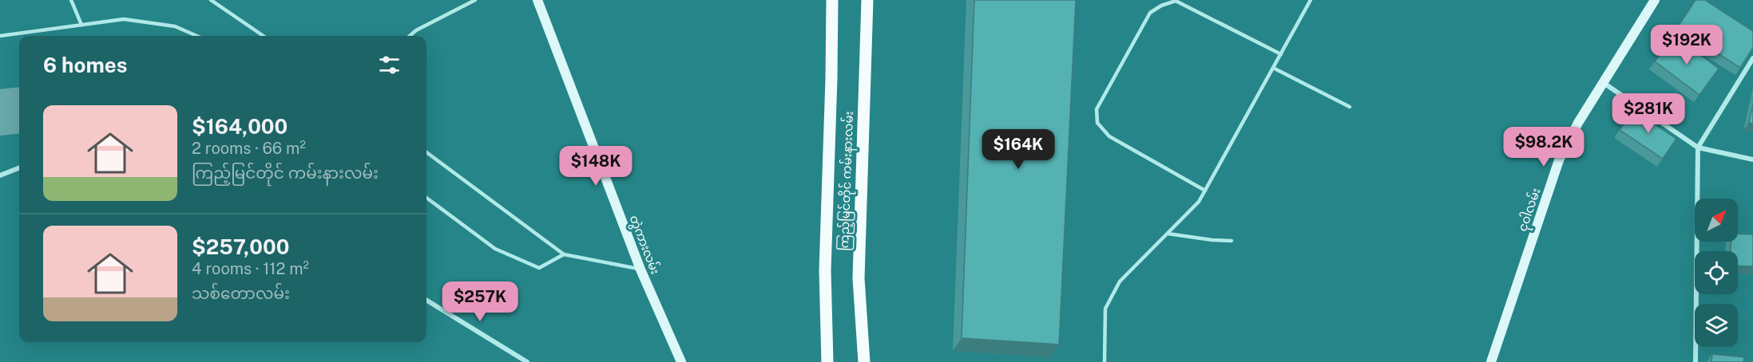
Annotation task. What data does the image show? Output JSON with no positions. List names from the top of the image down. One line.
{"streets":{"main road":["ကြည့်မြင်တိုင် ကမ်းနားလမ်း"],"street":["ငုဝါလမ်း","တွဲကားလမ်း"]},"north":"top right","page":{"price":["$192K","$281K","$98.2K","$164K","$148K","$257K"],"heading":"6 homes","list":[{"name":"$164,000","note":"2 rooms · 66 m² · ကြည့်မြင်တိုင် ကမ်းနားလမ်း"},{"name":"$257,000","note":"4 rooms · 112 m² · သစ်တောလမ်း"}]}}
